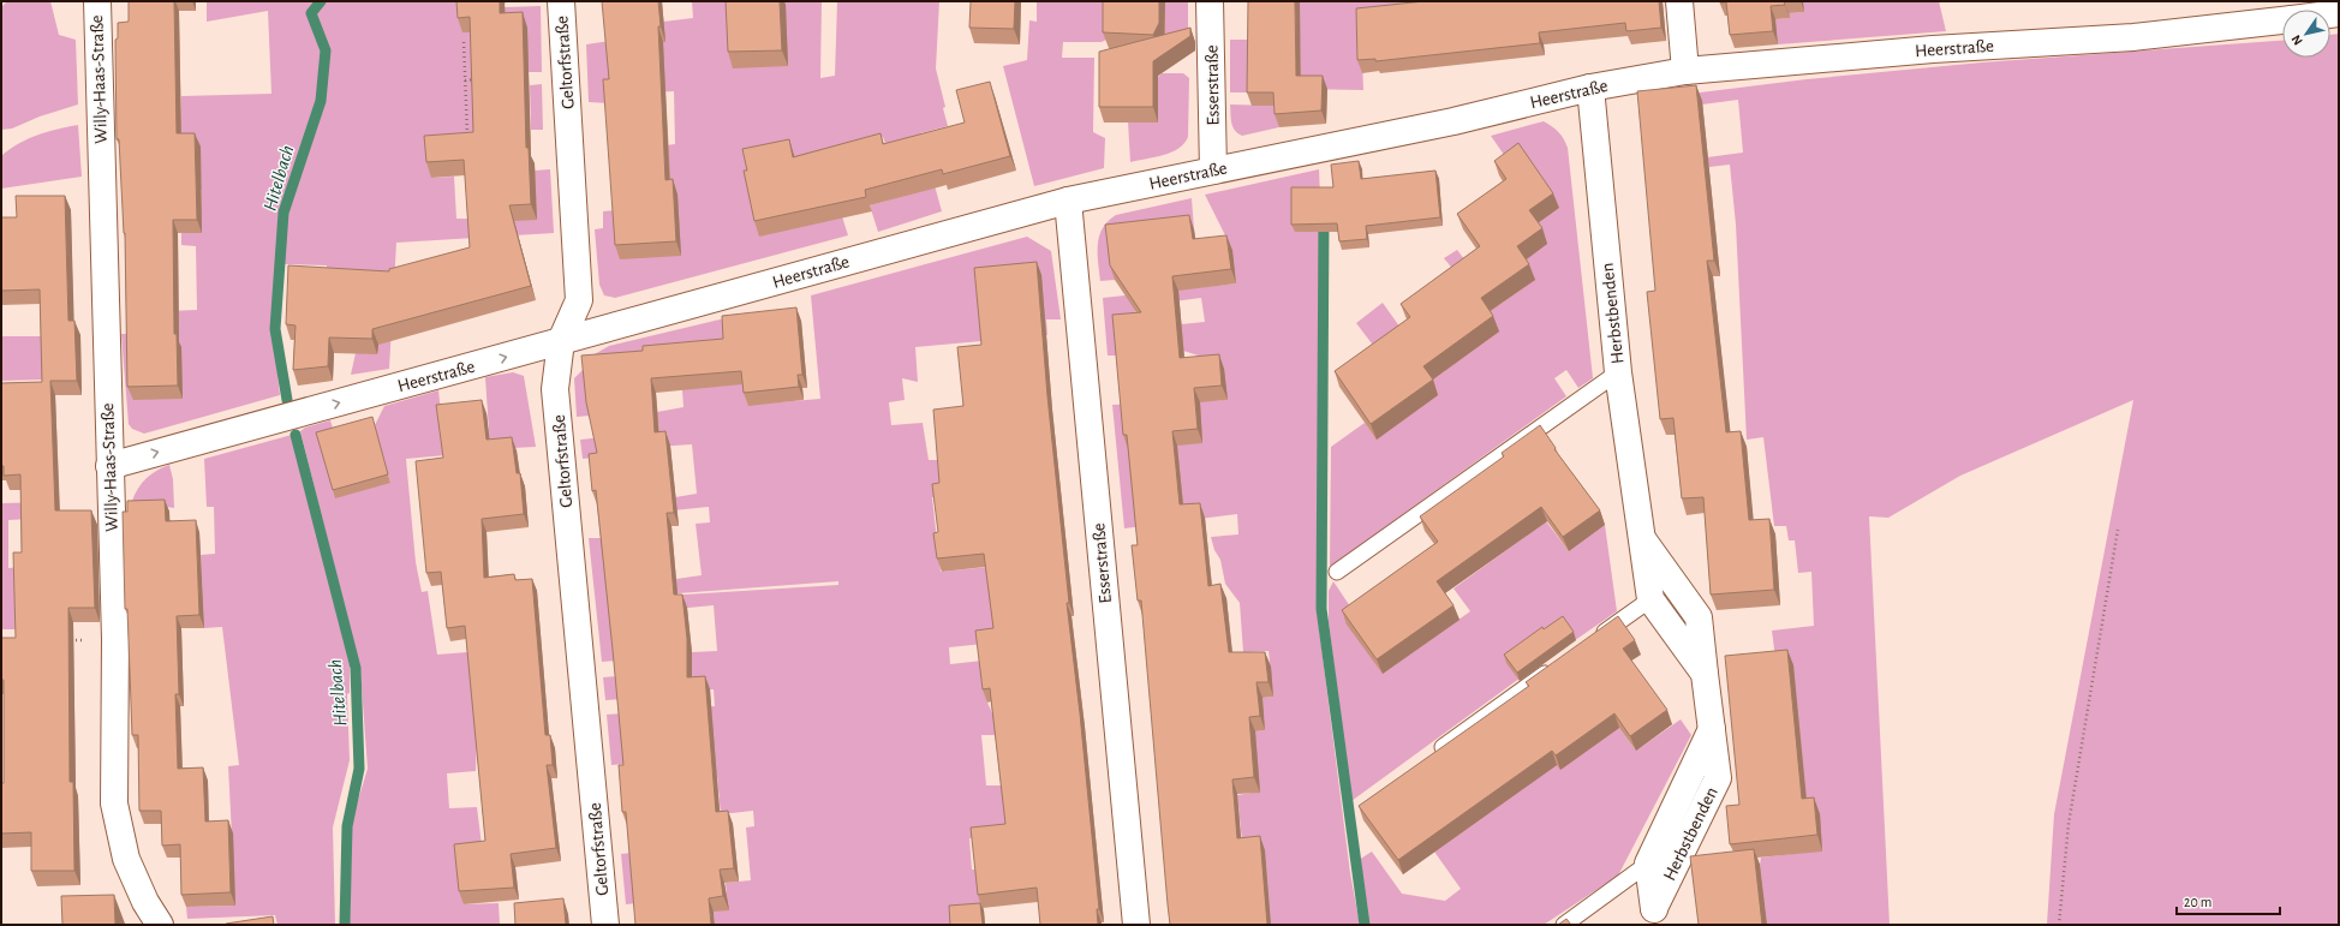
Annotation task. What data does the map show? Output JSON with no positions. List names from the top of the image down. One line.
{"streets":{"street":["Heerstraße","Geltorfstraße","Willy-Haas-Straße","Esserstraße","Herbstbenden"]},"crossings":[["Heerstraße","Geltorfstraße"],["Heerstraße","Willy-Haas-Straße"],["Heerstraße","Esserstraße"],["Heerstraße","Herbstbenden"]],"water":["Hitelbach"],"scale_bar":"20 m","north":"bottom left"}
